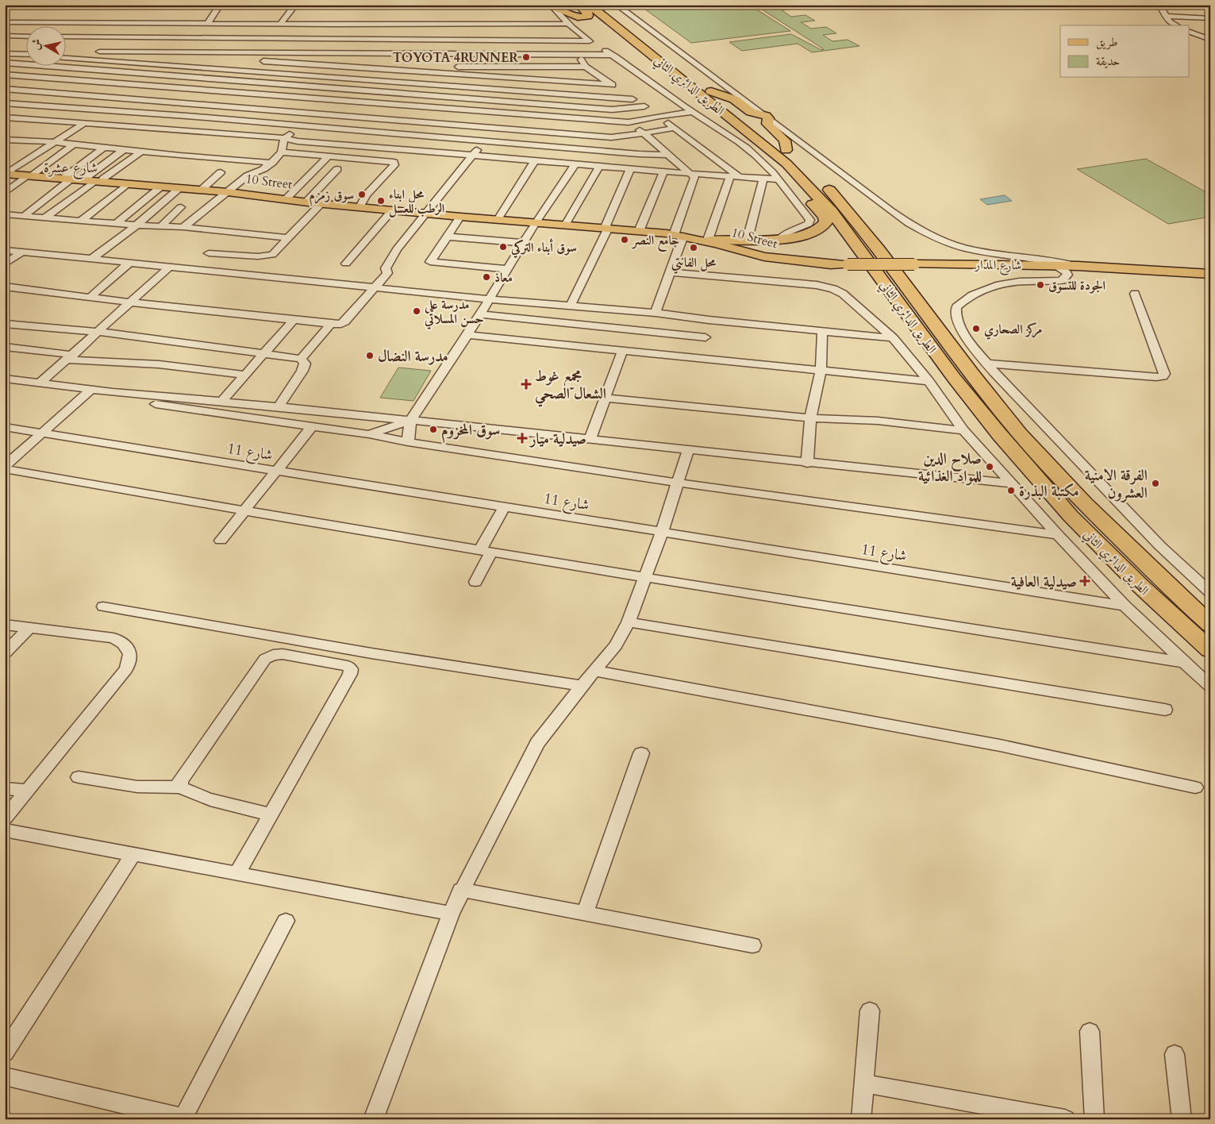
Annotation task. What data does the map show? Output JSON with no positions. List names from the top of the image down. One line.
{"streets":{"highway":["الطريق الدائري الثاني"],"main road":["10 Street","شارع المدار"],"street":["شارع 11"]},"crossings":[["10 Street","شارع المدار"]],"districts":["شارع عشرة"],"places":{"other":["TOYOTA 4RUNNER","سوق زمزم","محل ابناء الرطب للعسل","جامع النصر","سوق أبناء التركي","محل الفانتي","معاذ","الجودة للتسوق","مدرسة على حسن المسلاتي","مركز الصحاري","مدرسة النضال","سوق المخزوم","صلاح الدين للمواد الغذائية","الفرقة الامنية العشرون","مكتبة البذرة"],"health":["مجمع غوط الشعال الصحي","صيدلية ميار","صيدلية العافية"]},"legend":["طريق","حديقة"],"north":"left"}
